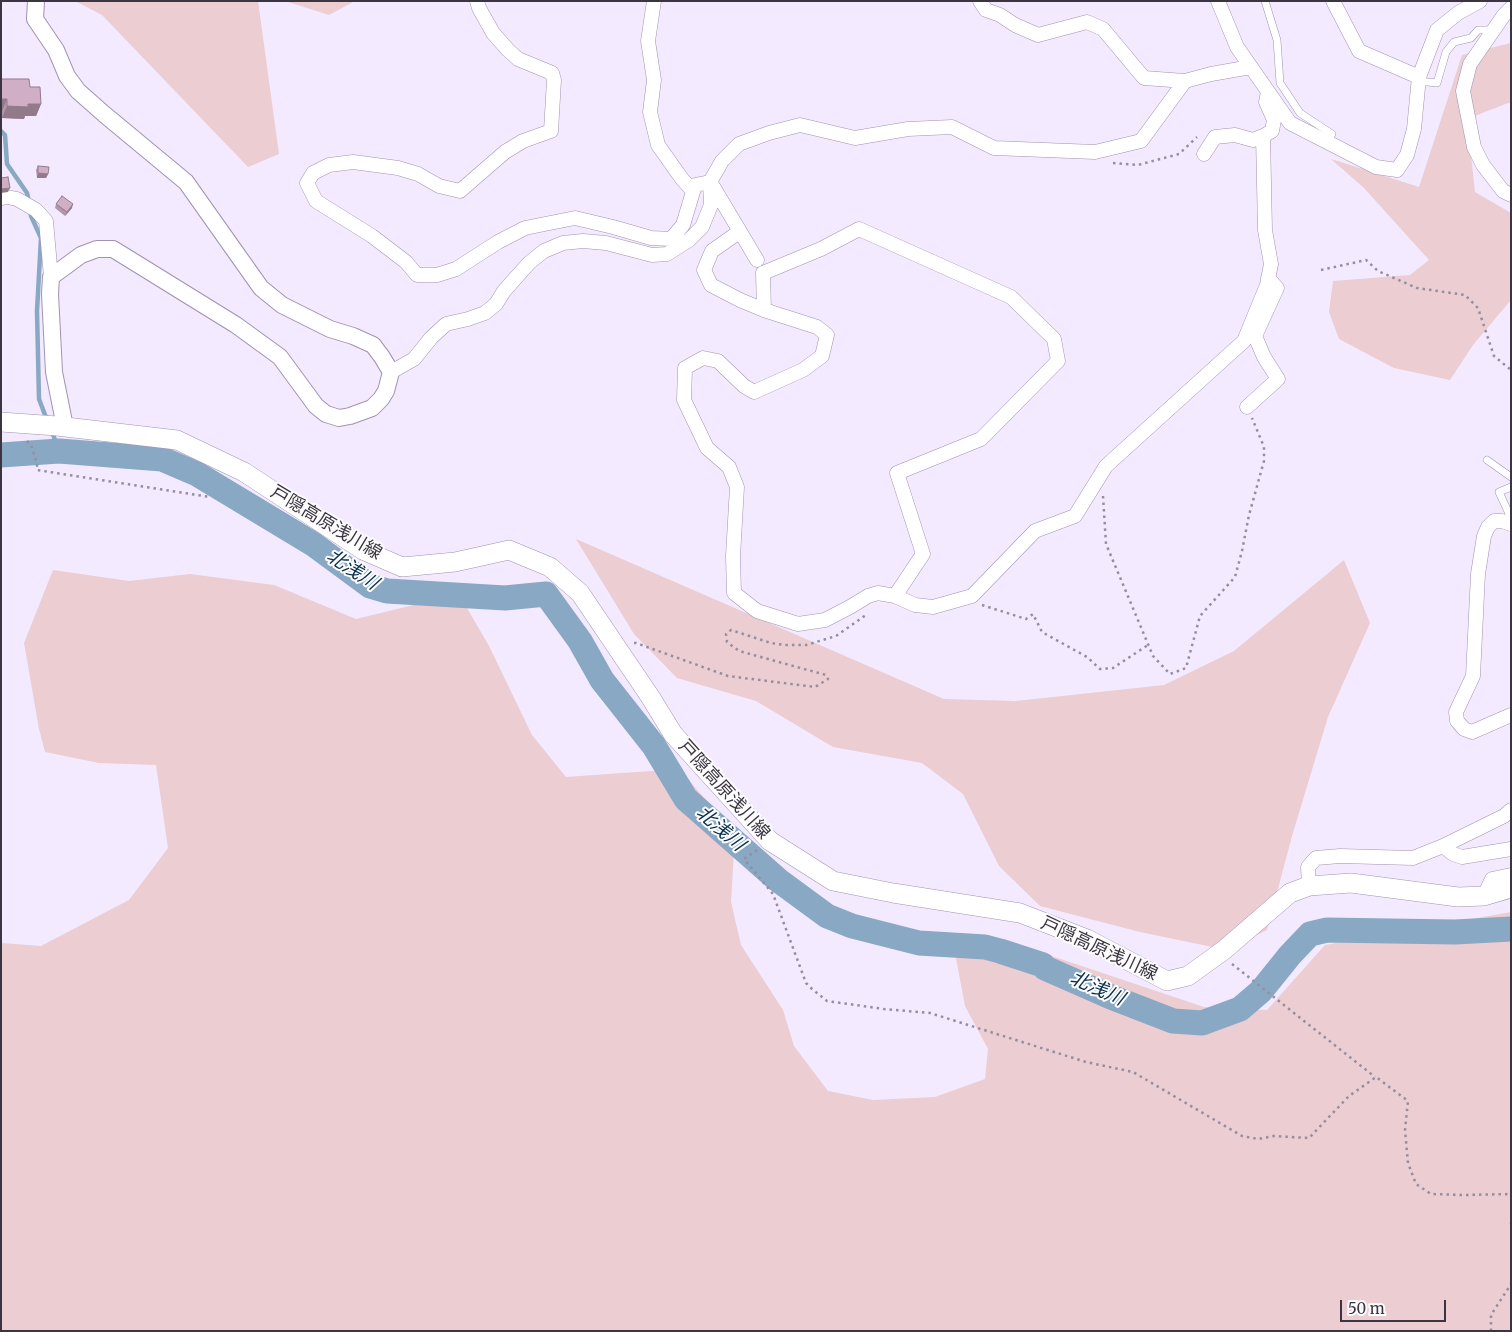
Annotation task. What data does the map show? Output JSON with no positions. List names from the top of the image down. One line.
{"streets":{"main road":["戸隠高原浅川線"]},"water":["北浅川"],"scale_bar":"50 m"}
